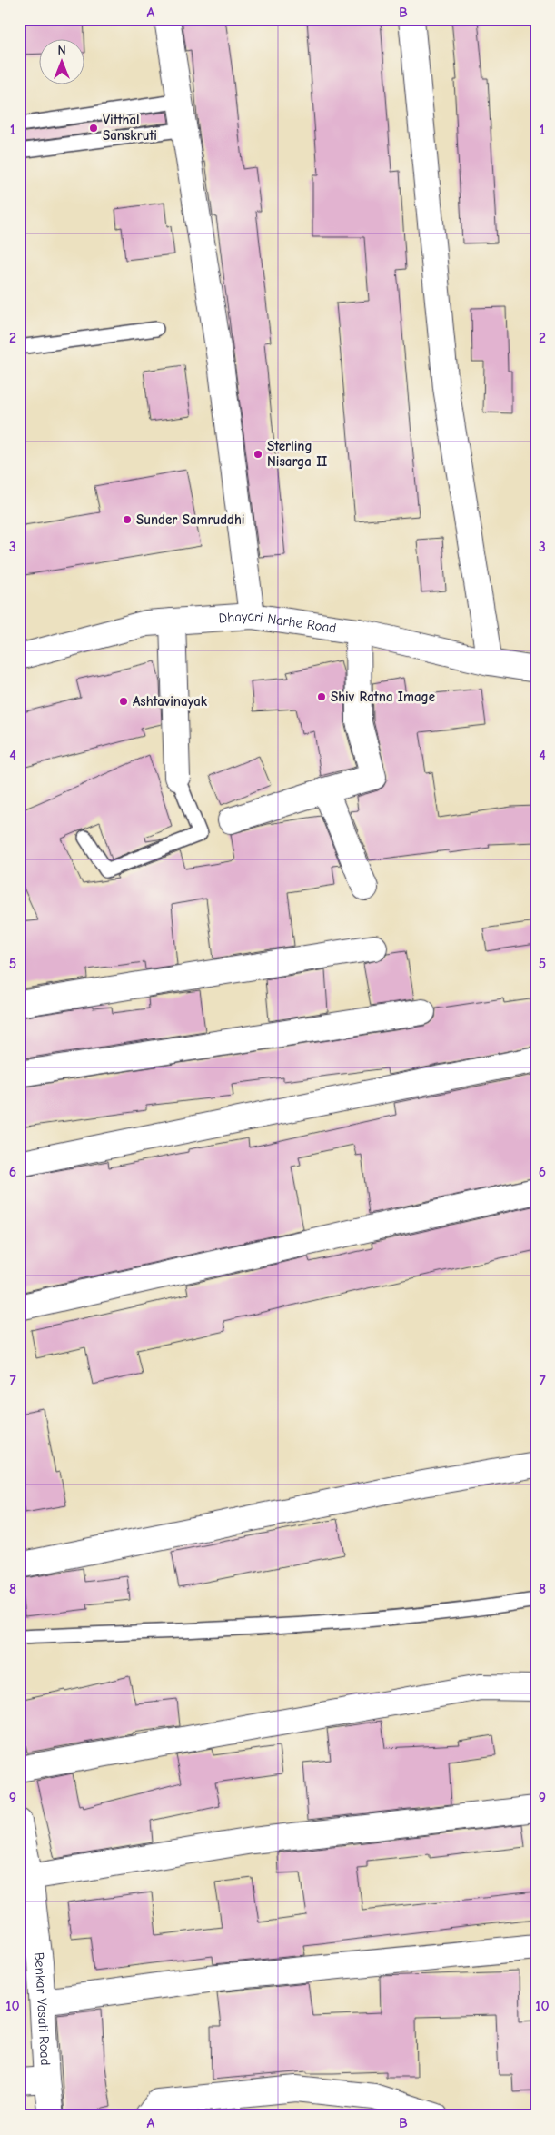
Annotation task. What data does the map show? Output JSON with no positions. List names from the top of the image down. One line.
{"streets":{"street":["Dhayari Narhe Road","Benkar Vasati Road"]},"places":["Vitthal Sanskruti","Sterling Nisarga II","Sunder Samruddhi","Shiv Ratna Image","Ashtavinayak"],"north":"top","grid":{"columns":["A","B"],"rows":["1","2","3","4","5","6","7","8","9","10"]}}
